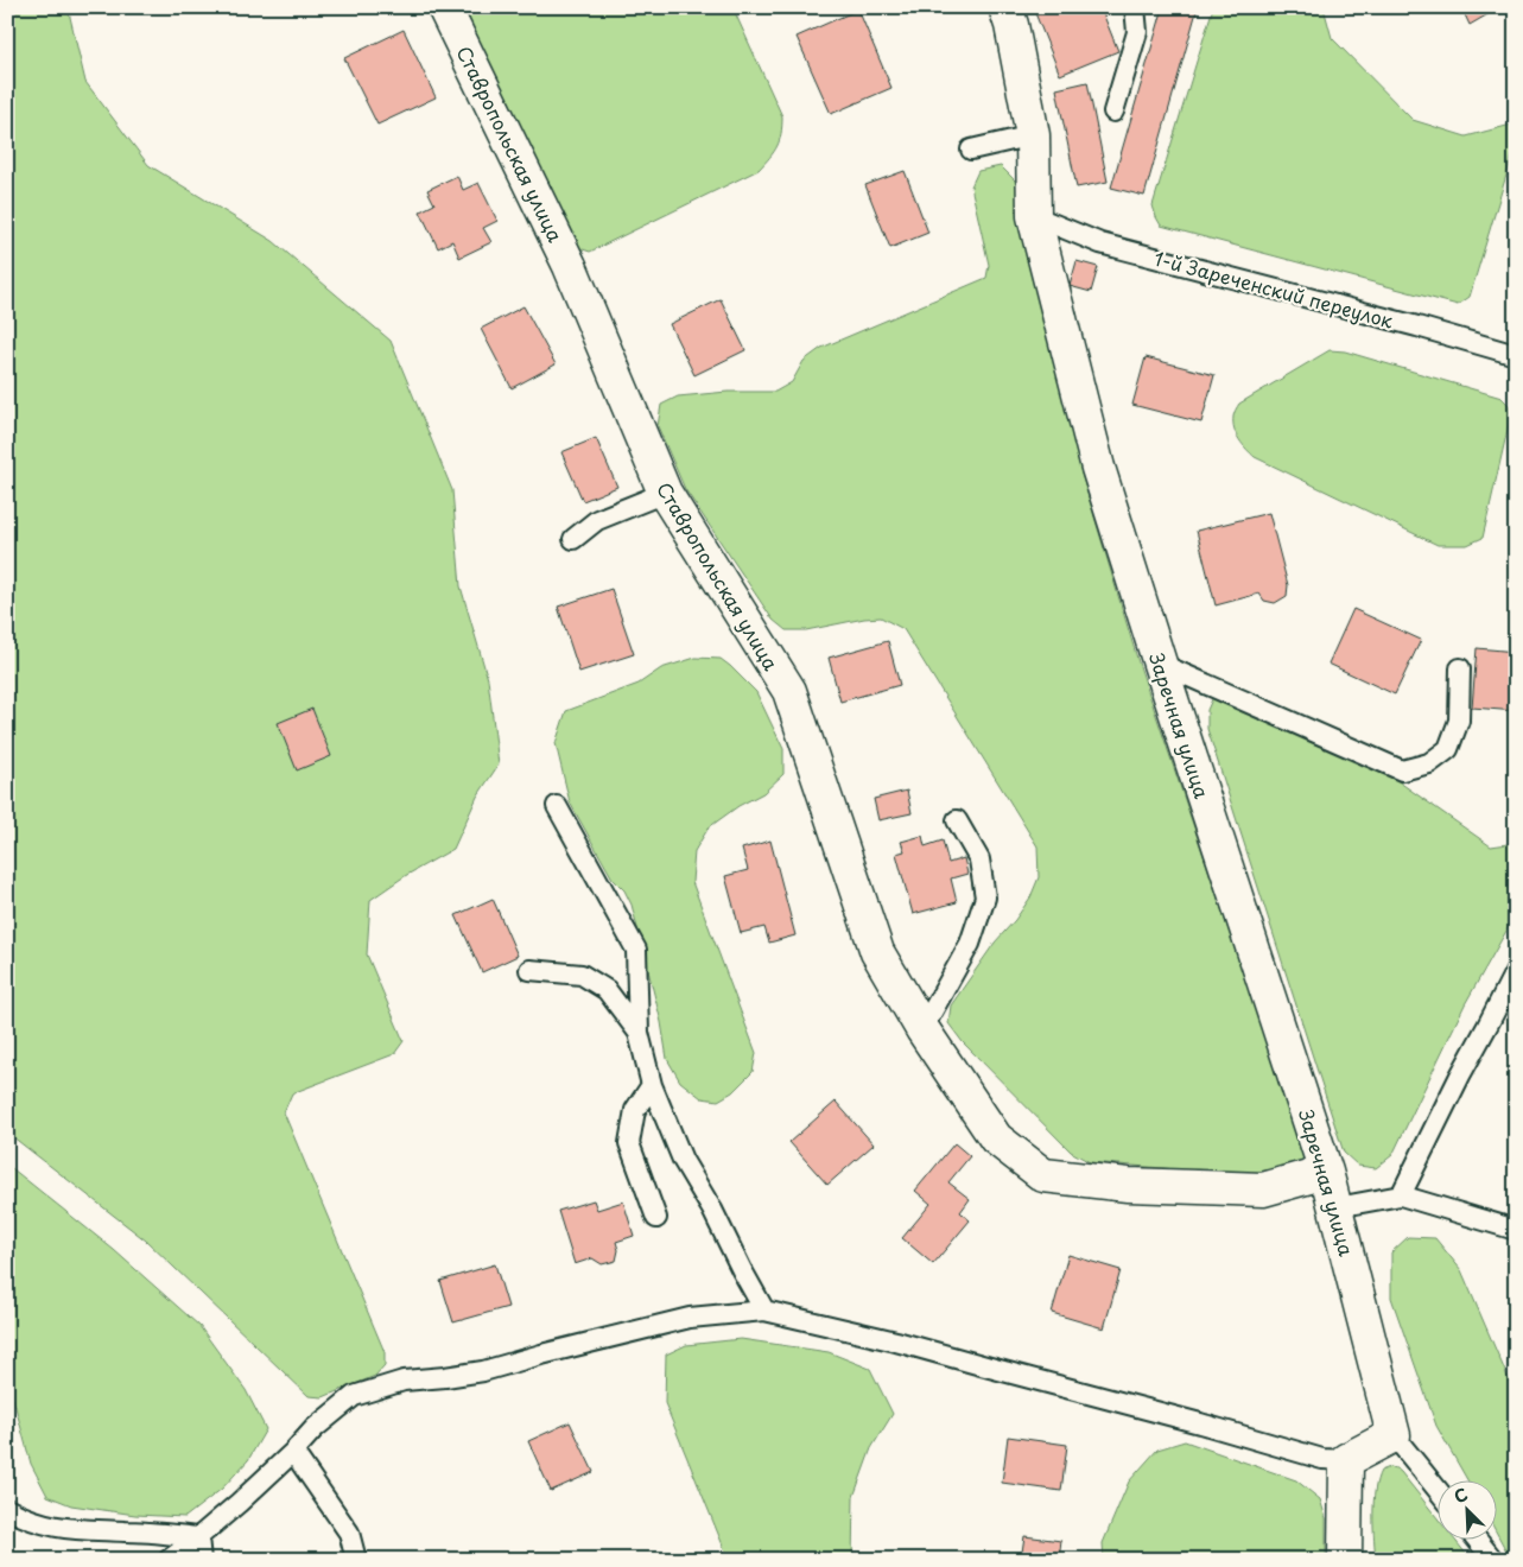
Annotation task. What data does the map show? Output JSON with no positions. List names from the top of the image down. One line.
{"streets":{"street":["Ставропольская улица","Заречная улица"],"lane":["1-й Зареченский переулок"]},"crossings":[["Ставропольская улица","Заречная улица"],["1-й Зареченский переулок","Заречная улица"]],"north":"top left"}
